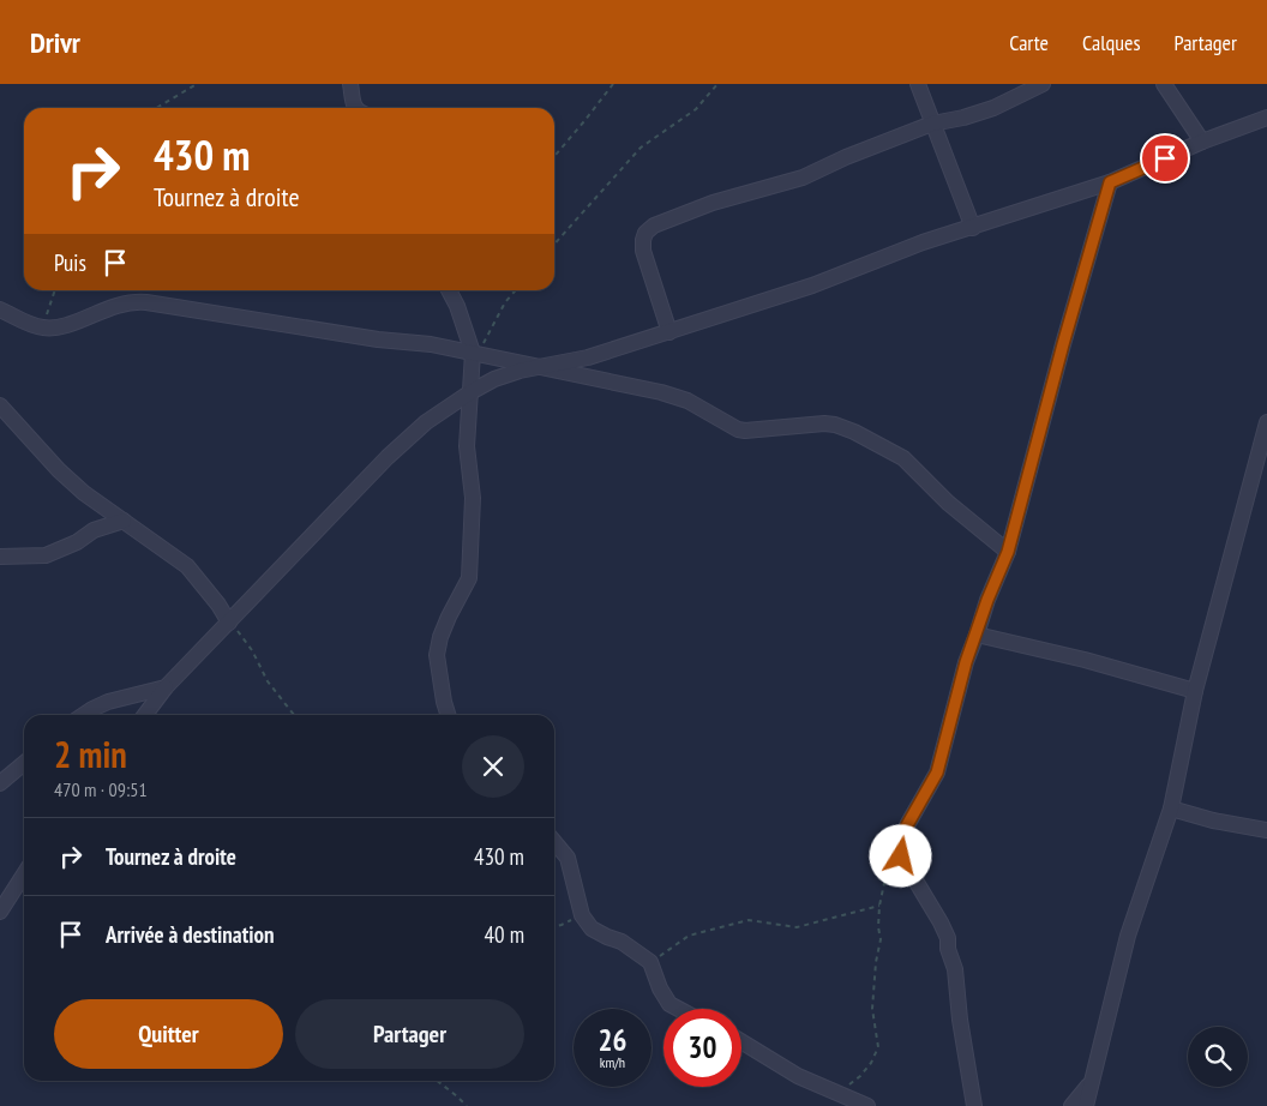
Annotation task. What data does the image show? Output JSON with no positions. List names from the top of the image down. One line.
{"page":{"header":"Drivr","nav":["Carte","Calques","Partager"],"turn":["430 m","Tournez à droite"],"then":"Puis","heading":["2 min","470 m · 09:51"],"list":[{"name":"Tournez à droite","value":"430 m"},{"name":"Arrivée à destination","value":"40 m"}],"buttons":["Quitter","Partager"],"speed":"26 km/h","limit":"30"}}
